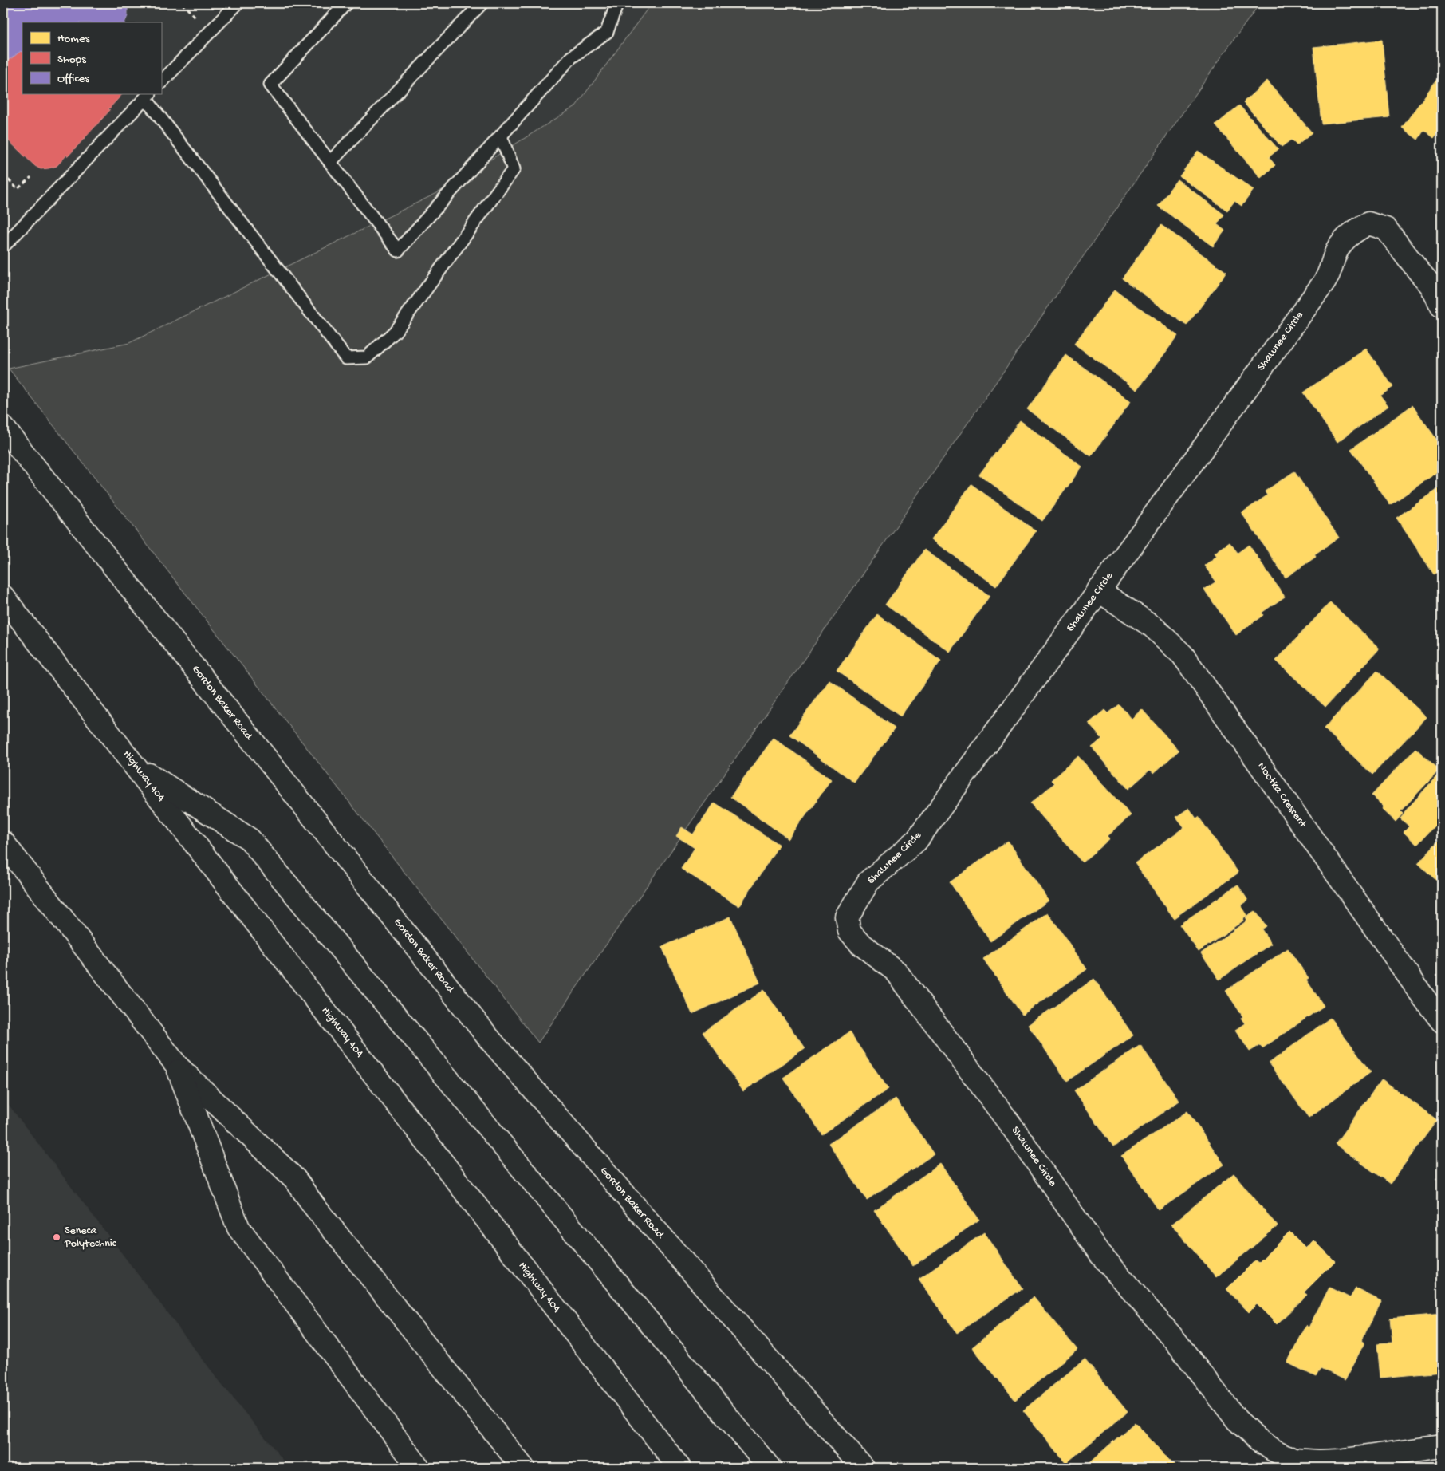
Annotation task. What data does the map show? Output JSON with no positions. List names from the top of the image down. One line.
{"streets":{"main road":["Shawnee Circle","Gordon Baker Road","Highway 404","Nootka Crescent"]},"crossings":[["Shawnee Circle","Nootka Crescent"]],"places":["Seneca Polytechnic"],"legend":["Homes","Shops","Offices"]}
